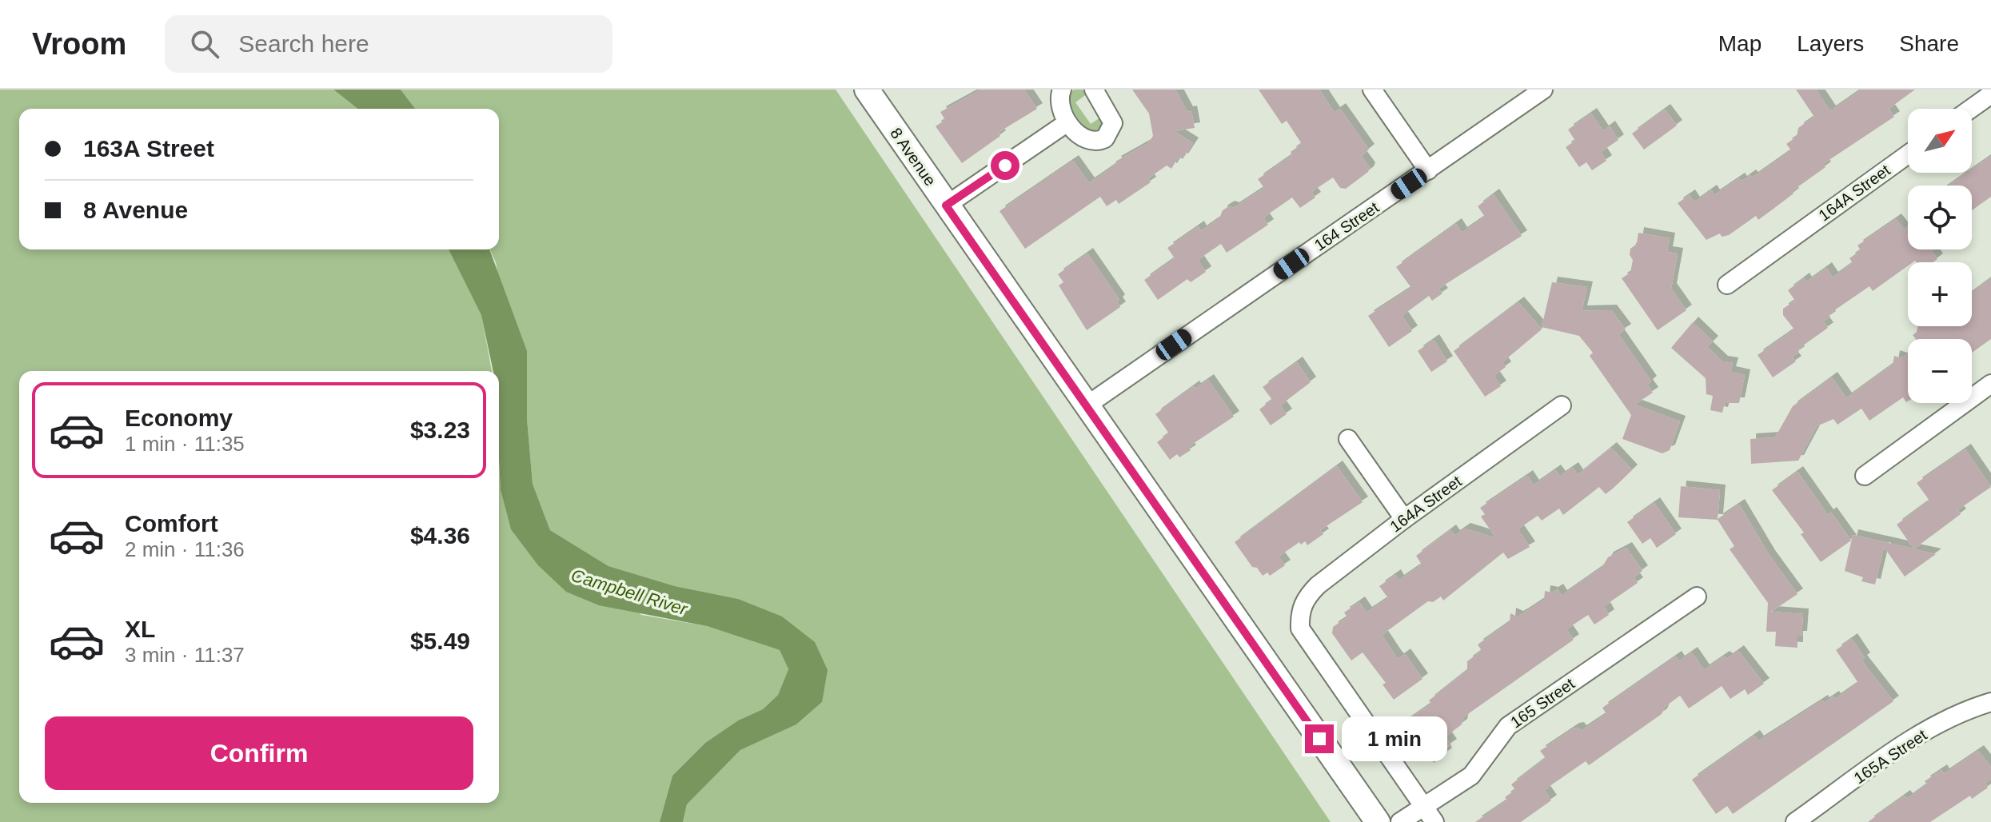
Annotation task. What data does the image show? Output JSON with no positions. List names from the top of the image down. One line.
{"streets":{"main road":["8 Avenue"],"street":["164A Street","164 Street","165 Street","165A Street"]},"crossings":[["8 Avenue","164 Street"],["164A Street","165 Street"]],"water":["Campbell River"],"north":"top right","page":{"header":"Vroom","search":"Search here","nav":["Map","Layers","Share"],"map_buttons":["+","−"],"banner":["163A Street","8 Avenue"],"list":[{"name":"Economy","note":"1 min · 11:35","value":"$3.23"},{"name":"Comfort","note":"2 min · 11:36","value":"$4.36"},{"name":"XL","note":"3 min · 11:37","value":"$5.49"}],"buttons":"Confirm","bubble":"1 min"}}
